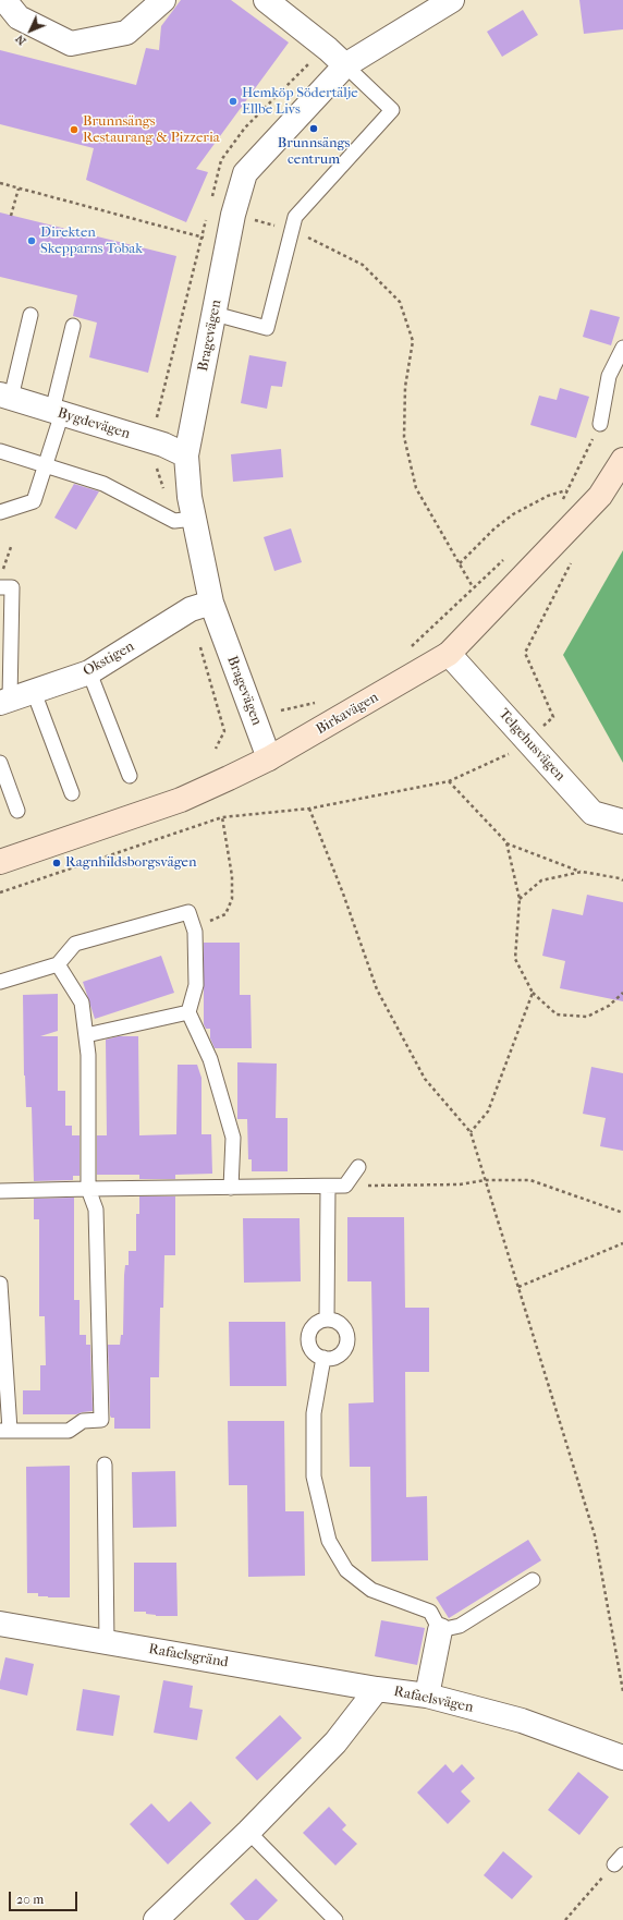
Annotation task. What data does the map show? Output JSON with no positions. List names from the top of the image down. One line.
{"streets":{"street":["Bragevägen","Bygdevägen","Okstigen","Birkavägen","Telgehusvägen","Rafaelsgränd","Rafaelsvägen"]},"crossings":[["Bragevägen","Bygdevägen"],["Bragevägen","Okstigen"],["Bragevägen","Birkavägen"],["Birkavägen","Telgehusvägen"],["Rafaelsgränd","Rafaelsvägen"]],"places":["Hemköp Södertälje Ellbe Livs","Brunnsängs centrum","Brunnsängs Restaurang & Pizzeria","Direkten Skepparns Tobak","Ragnhildsborgsvägen"],"scale_bar":"20 m","north":"bottom left"}
